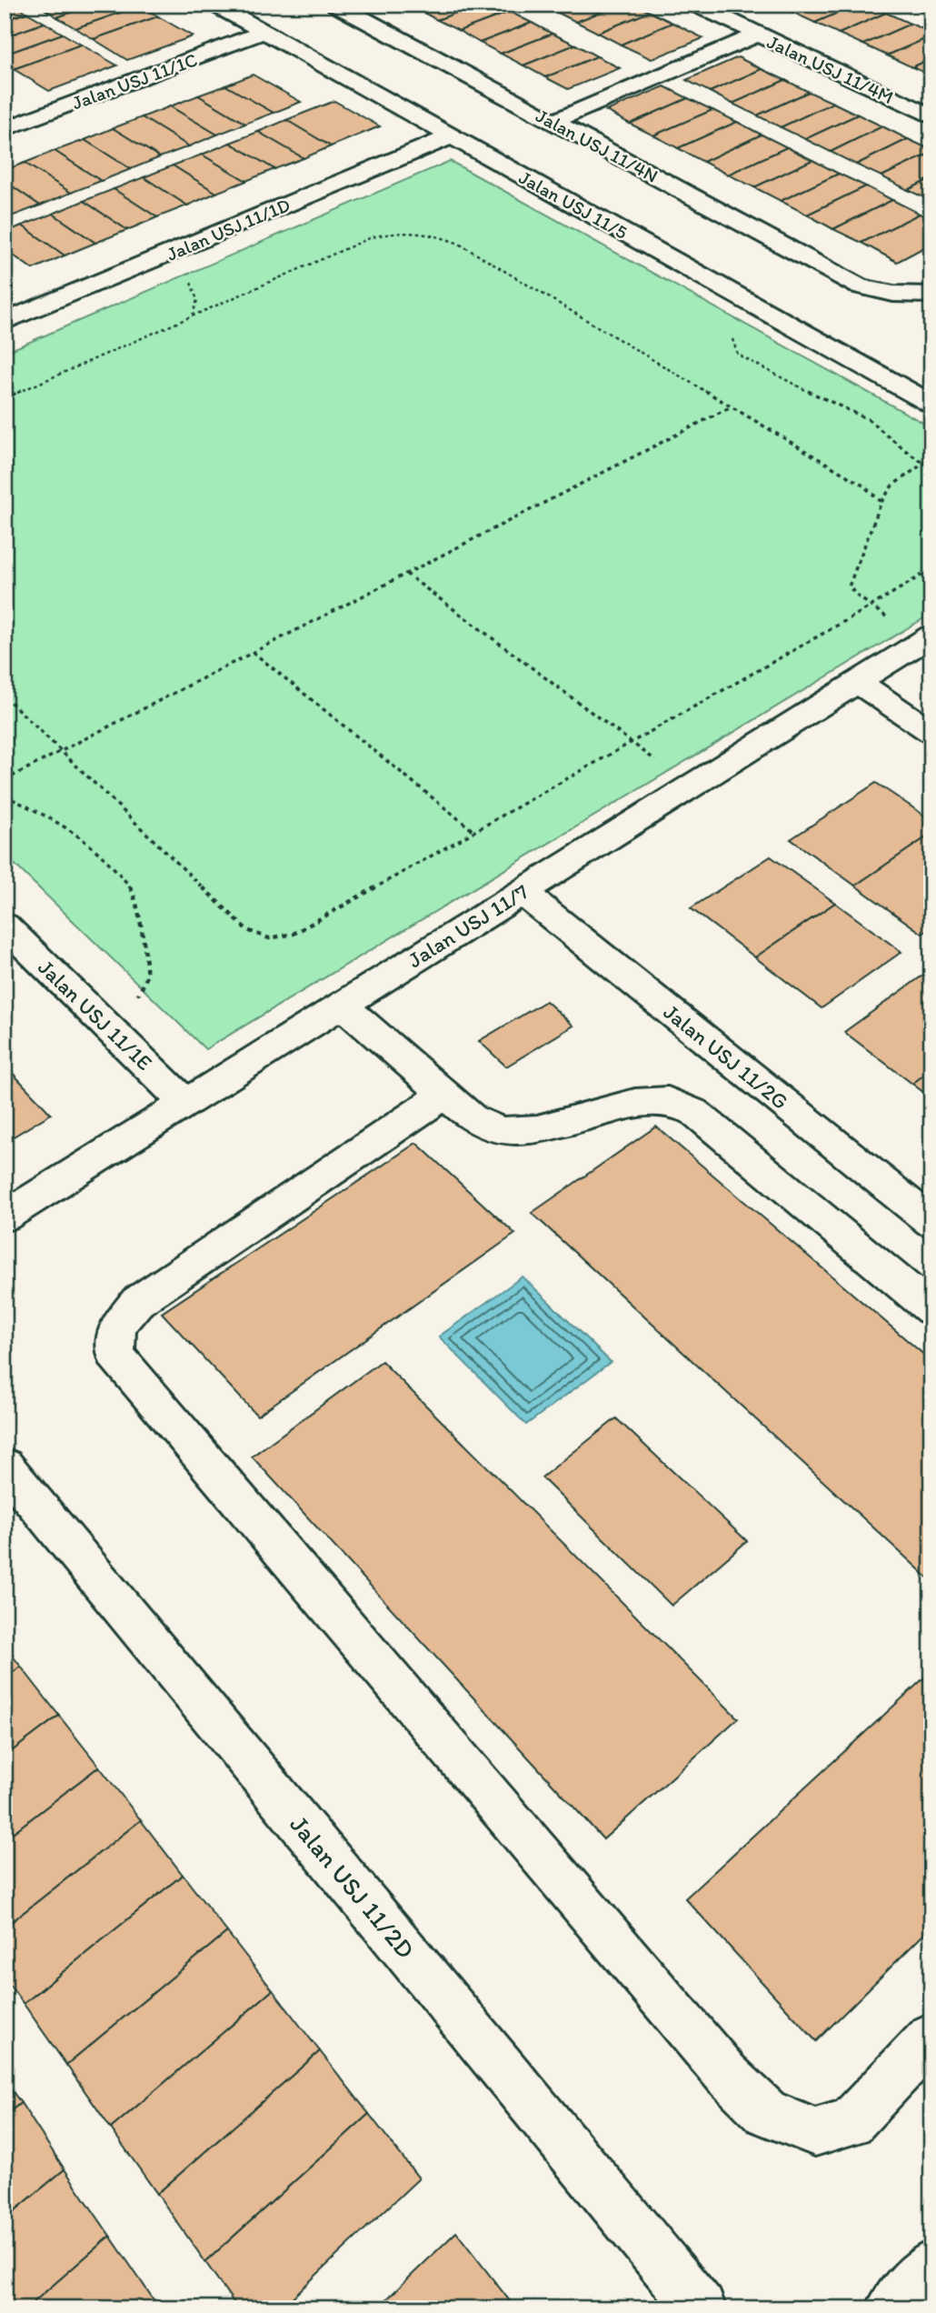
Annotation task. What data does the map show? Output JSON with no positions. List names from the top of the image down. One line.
{"streets":{"street":["Jalan USJ 11/4M","Jalan USJ 11/1C","Jalan USJ 11/4N","Jalan USJ 11/5","Jalan USJ 11/1D","Jalan USJ 11/7","Jalan USJ 11/1E","Jalan USJ 11/2G","Jalan USJ 11/2D"]},"crossings":[["Jalan USJ 11/1C","Jalan USJ 11/5"],["Jalan USJ 11/5","Jalan USJ 11/1D"],["Jalan USJ 11/7","Jalan USJ 11/1E"],["Jalan USJ 11/7","Jalan USJ 11/2G"]]}
